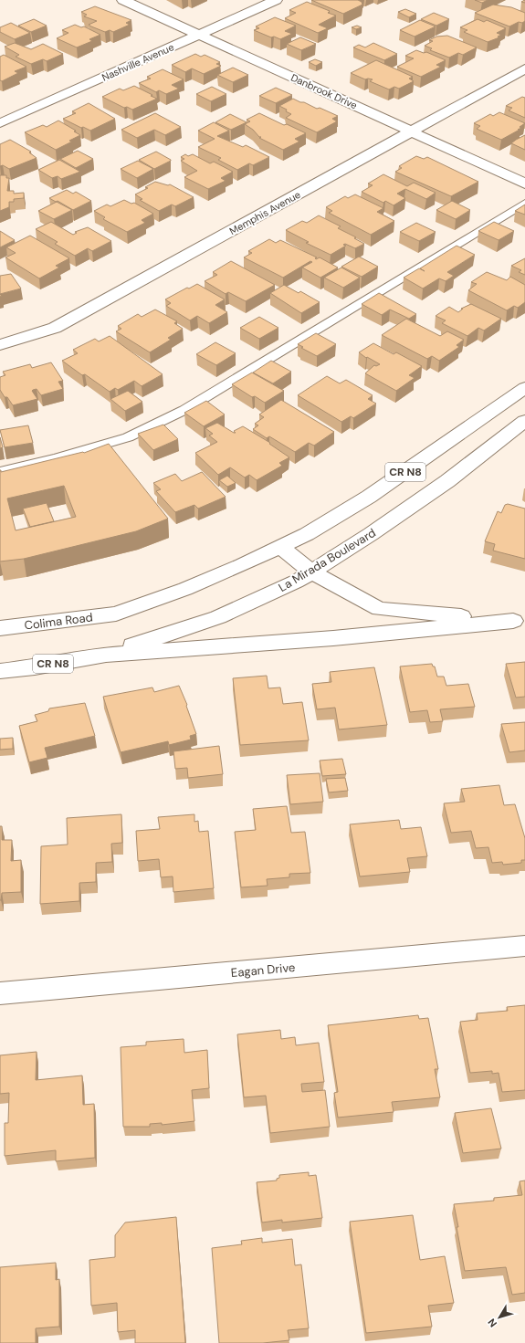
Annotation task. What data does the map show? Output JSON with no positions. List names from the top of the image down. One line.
{"streets":{"street":["Nashville Avenue","Danbrook Drive","Memphis Avenue","CR N8","La Mirada Boulevard","Colima Road","Eagan Drive"]},"crossings":[["Nashville Avenue","Danbrook Drive"],["Danbrook Drive","Memphis Avenue"],["CR N8","La Mirada Boulevard"],["CR N8","Colima Road"]],"north":"bottom left"}
